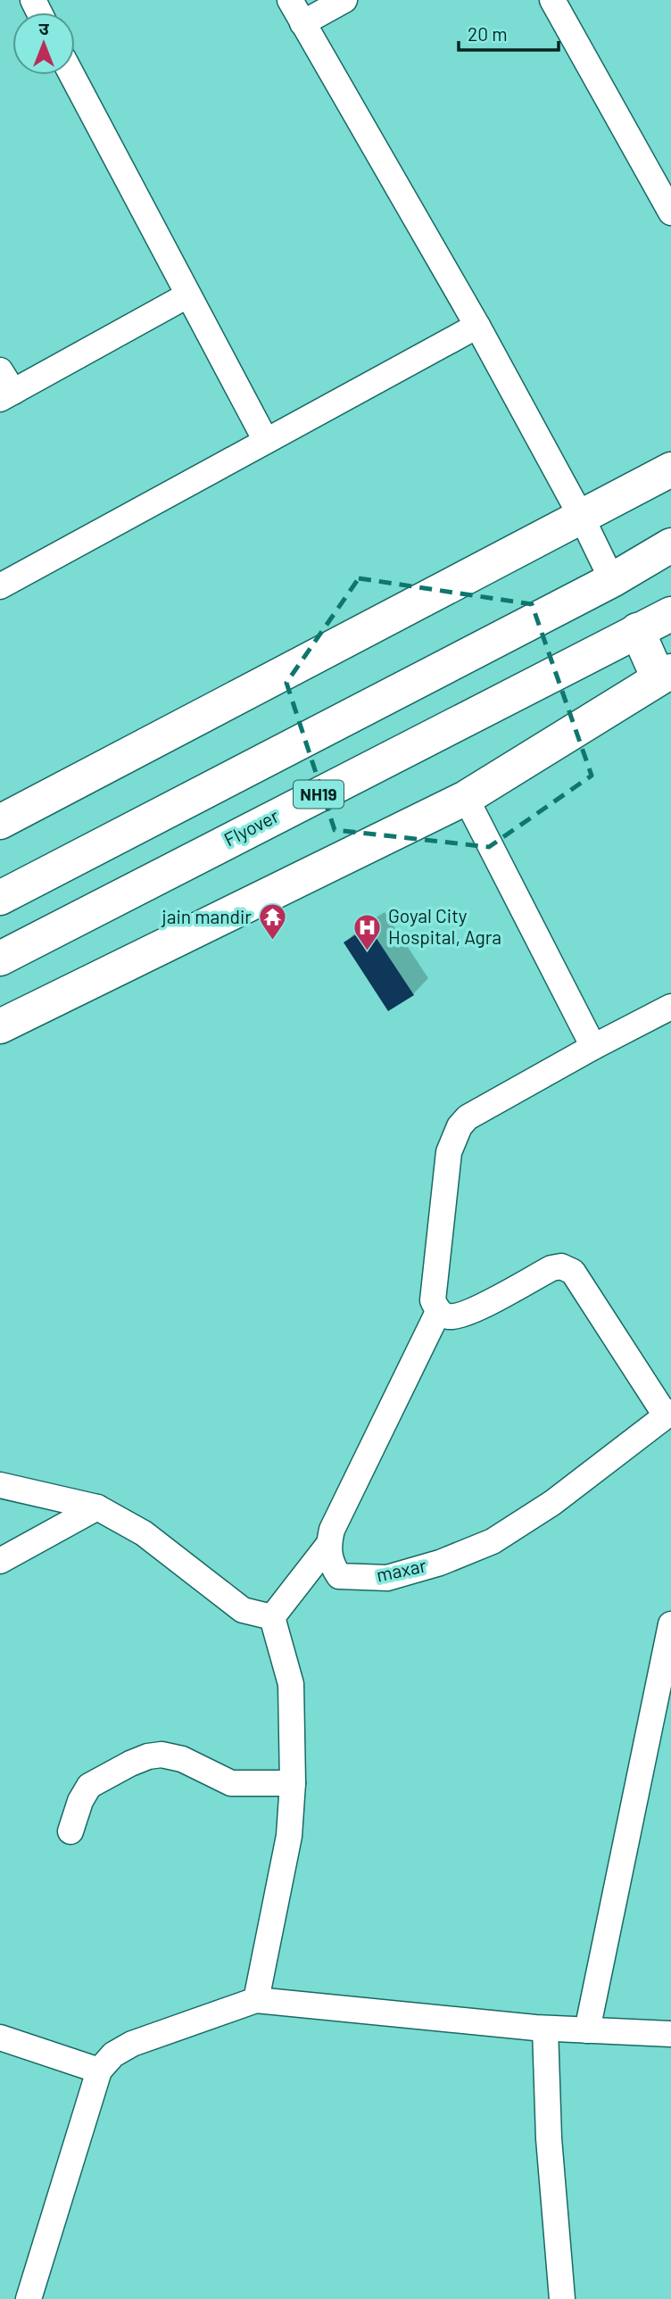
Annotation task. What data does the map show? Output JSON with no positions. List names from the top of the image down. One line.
{"streets":{"main road":["NH19","Flyover"],"street":["maxar"]},"crossings":[["NH19","Flyover"]],"places":{"temple":["jain mandir"],"hospital":["Goyal City Hospital, Agra"]},"scale_bar":"20 m","north":"top"}
